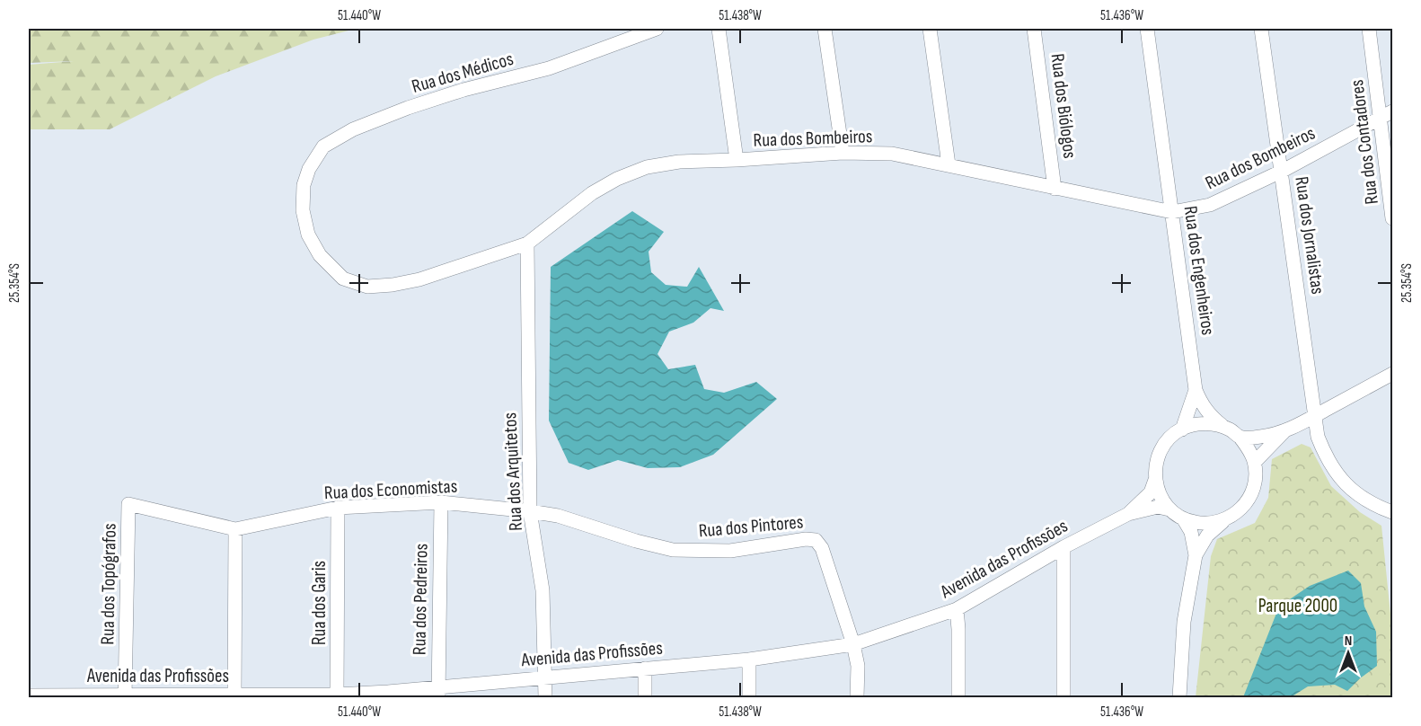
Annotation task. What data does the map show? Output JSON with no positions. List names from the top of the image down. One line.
{"streets":{"street":["Rua dos Médicos","Rua dos Biólogos","Rua dos Bombeiros","Rua dos Contadores","Rua dos Jornalistas","Rua dos Engenheiros","Rua dos Arquitetos","Rua dos Economistas","Rua dos Pintores","Avenida das Profissões","Rua dos Topógrafos","Rua dos Pedreiros","Rua dos Garis"]},"crossings":[["Rua dos Médicos","Rua dos Bombeiros"],["Rua dos Biólogos","Rua dos Bombeiros"],["Rua dos Bombeiros","Rua dos Contadores"],["Rua dos Bombeiros","Rua dos Jornalistas"],["Rua dos Bombeiros","Rua dos Engenheiros"],["Rua dos Bombeiros","Rua dos Arquitetos"],["Rua dos Arquitetos","Rua dos Economistas"],["Rua dos Arquitetos","Rua dos Pintores"],["Rua dos Arquitetos","Avenida das Profissões"],["Rua dos Economistas","Rua dos Pintores"],["Rua dos Economistas","Rua dos Topógrafos"],["Rua dos Economistas","Rua dos Pedreiros"],["Rua dos Economistas","Rua dos Garis"],["Rua dos Pintores","Avenida das Profissões"],["Avenida das Profissões","Rua dos Topógrafos"],["Avenida das Profissões","Rua dos Pedreiros"],["Avenida das Profissões","Rua dos Garis"]],"parks":["Parque 2000"],"north":"top","coordinates":["51.440°W","51.438°W","51.436°W","25.354°S"]}
